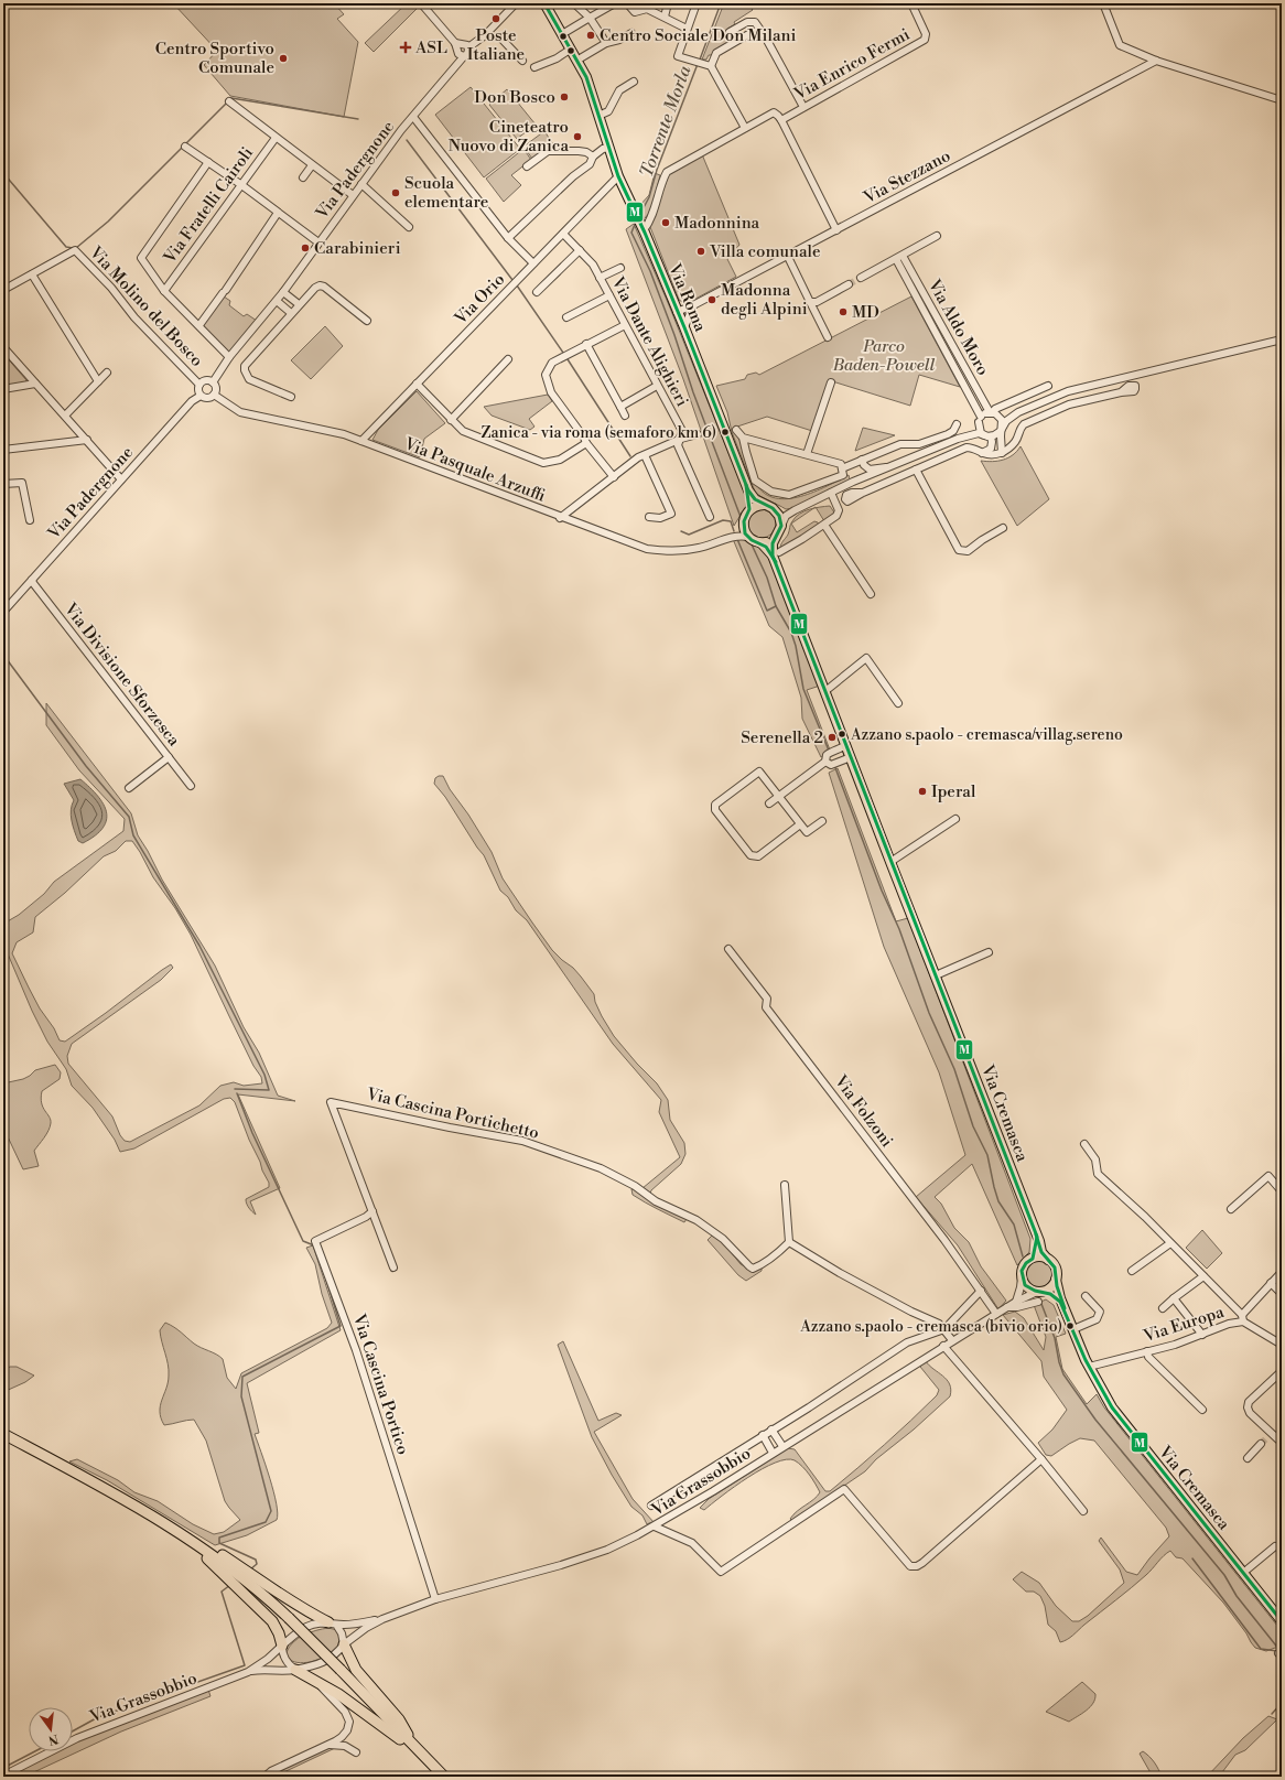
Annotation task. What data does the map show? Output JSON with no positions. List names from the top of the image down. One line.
{"streets":{"main road":["Via Roma","Via Cremasca"],"street":["Via Enrico Fermi","Via Padergnone","Via Stezzano","Via Fratelli Cairoli","Via Orio","Via Molino del Bosco","Via Aldo Moro","Via Dante Alighieri","Via Pasquale Arzuffi","Via Divisione Sforzesca","Via Folzoni","Via Cascina Portichetto","Via Europa","Via Cascina Portico","Via Grassobbio"]},"crossings":[["Via Padergnone","Via Molino del Bosco"],["Via Padergnone","Via Pasquale Arzuffi"],["Via Padergnone","Via Divisione Sforzesca"],["Via Stezzano","Via Roma"],["Via Roma","Via Orio"],["Via Roma","Via Pasquale Arzuffi"],["Via Orio","Via Dante Alighieri"],["Via Orio","Via Pasquale Arzuffi"],["Via Molino del Bosco","Via Pasquale Arzuffi"],["Via Folzoni","Via Grassobbio"],["Via Cascina Portichetto","Via Cascina Portico"],["Via Cremasca","Via Europa"],["Via Cremasca","Via Grassobbio"],["Via Cascina Portico","Via Grassobbio"]],"water":["Torrente Morla"],"parks":["Parco Baden-Powell"],"places":{"other":["Poste Italiane","Centro Sociale Don Milani","Centro Sportivo Comunale","Don Bosco","Cineteatro Nuovo di Zanica","Scuola elementare","Madonnina","Carabinieri","Villa comunale","Madonna degli Alpini","MD","Zanica - via roma (semaforo km 6)","Azzano s.paolo - cremasca/villag.sereno","Serenella 2","Iperal","Azzano s.paolo - cremasca (bivio orio)"],"health":["ASL"]},"lines":["transit line M"],"north":"bottom"}
